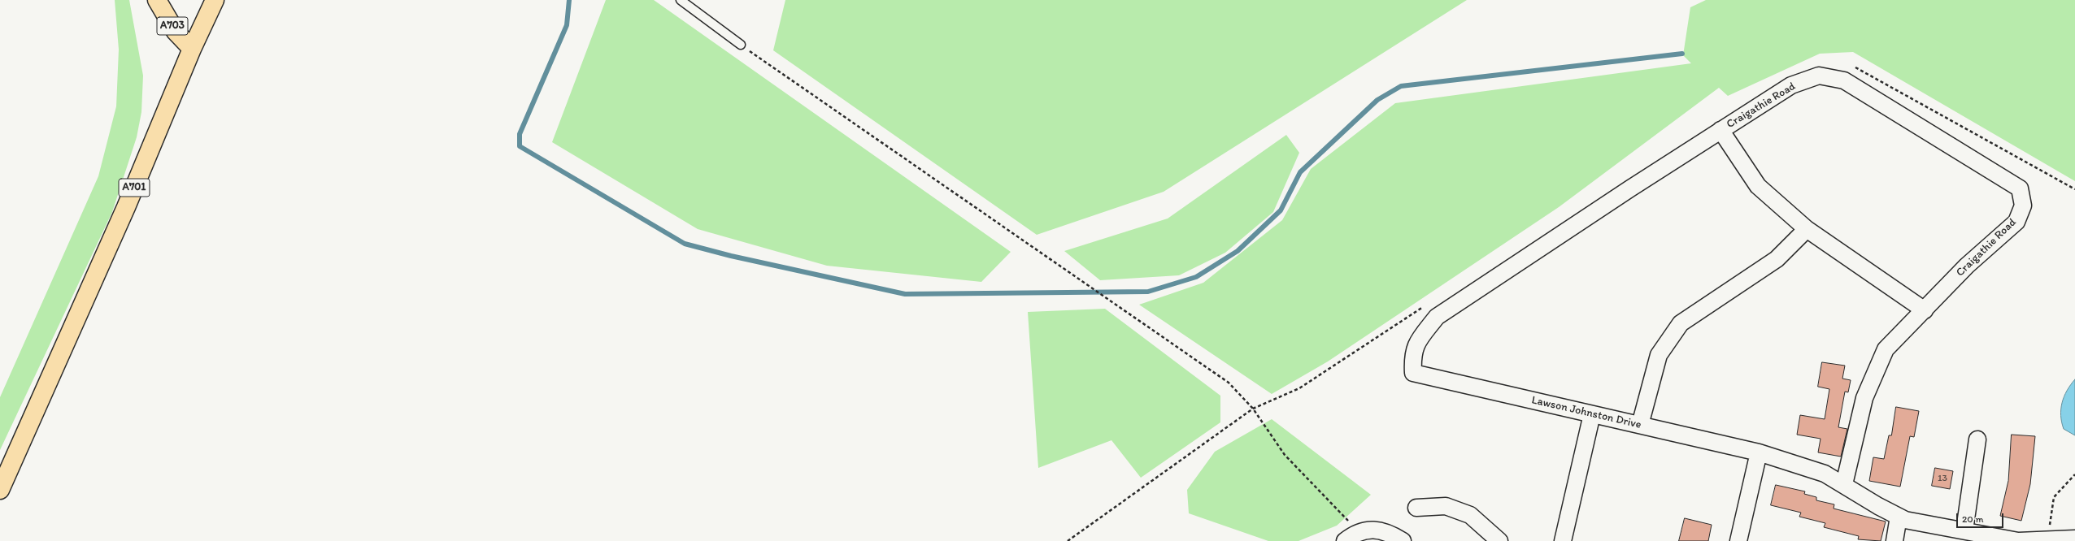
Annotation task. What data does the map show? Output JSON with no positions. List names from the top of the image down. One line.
{"streets":{"main road":["A703","A701"],"street":["Craigathie Road","Lawson Johnston Drive"]},"crossings":[["A703","A701"],["Craigathie Road","Lawson Johnston Drive"]],"house_numbers":["13"],"scale_bar":"20 m"}
